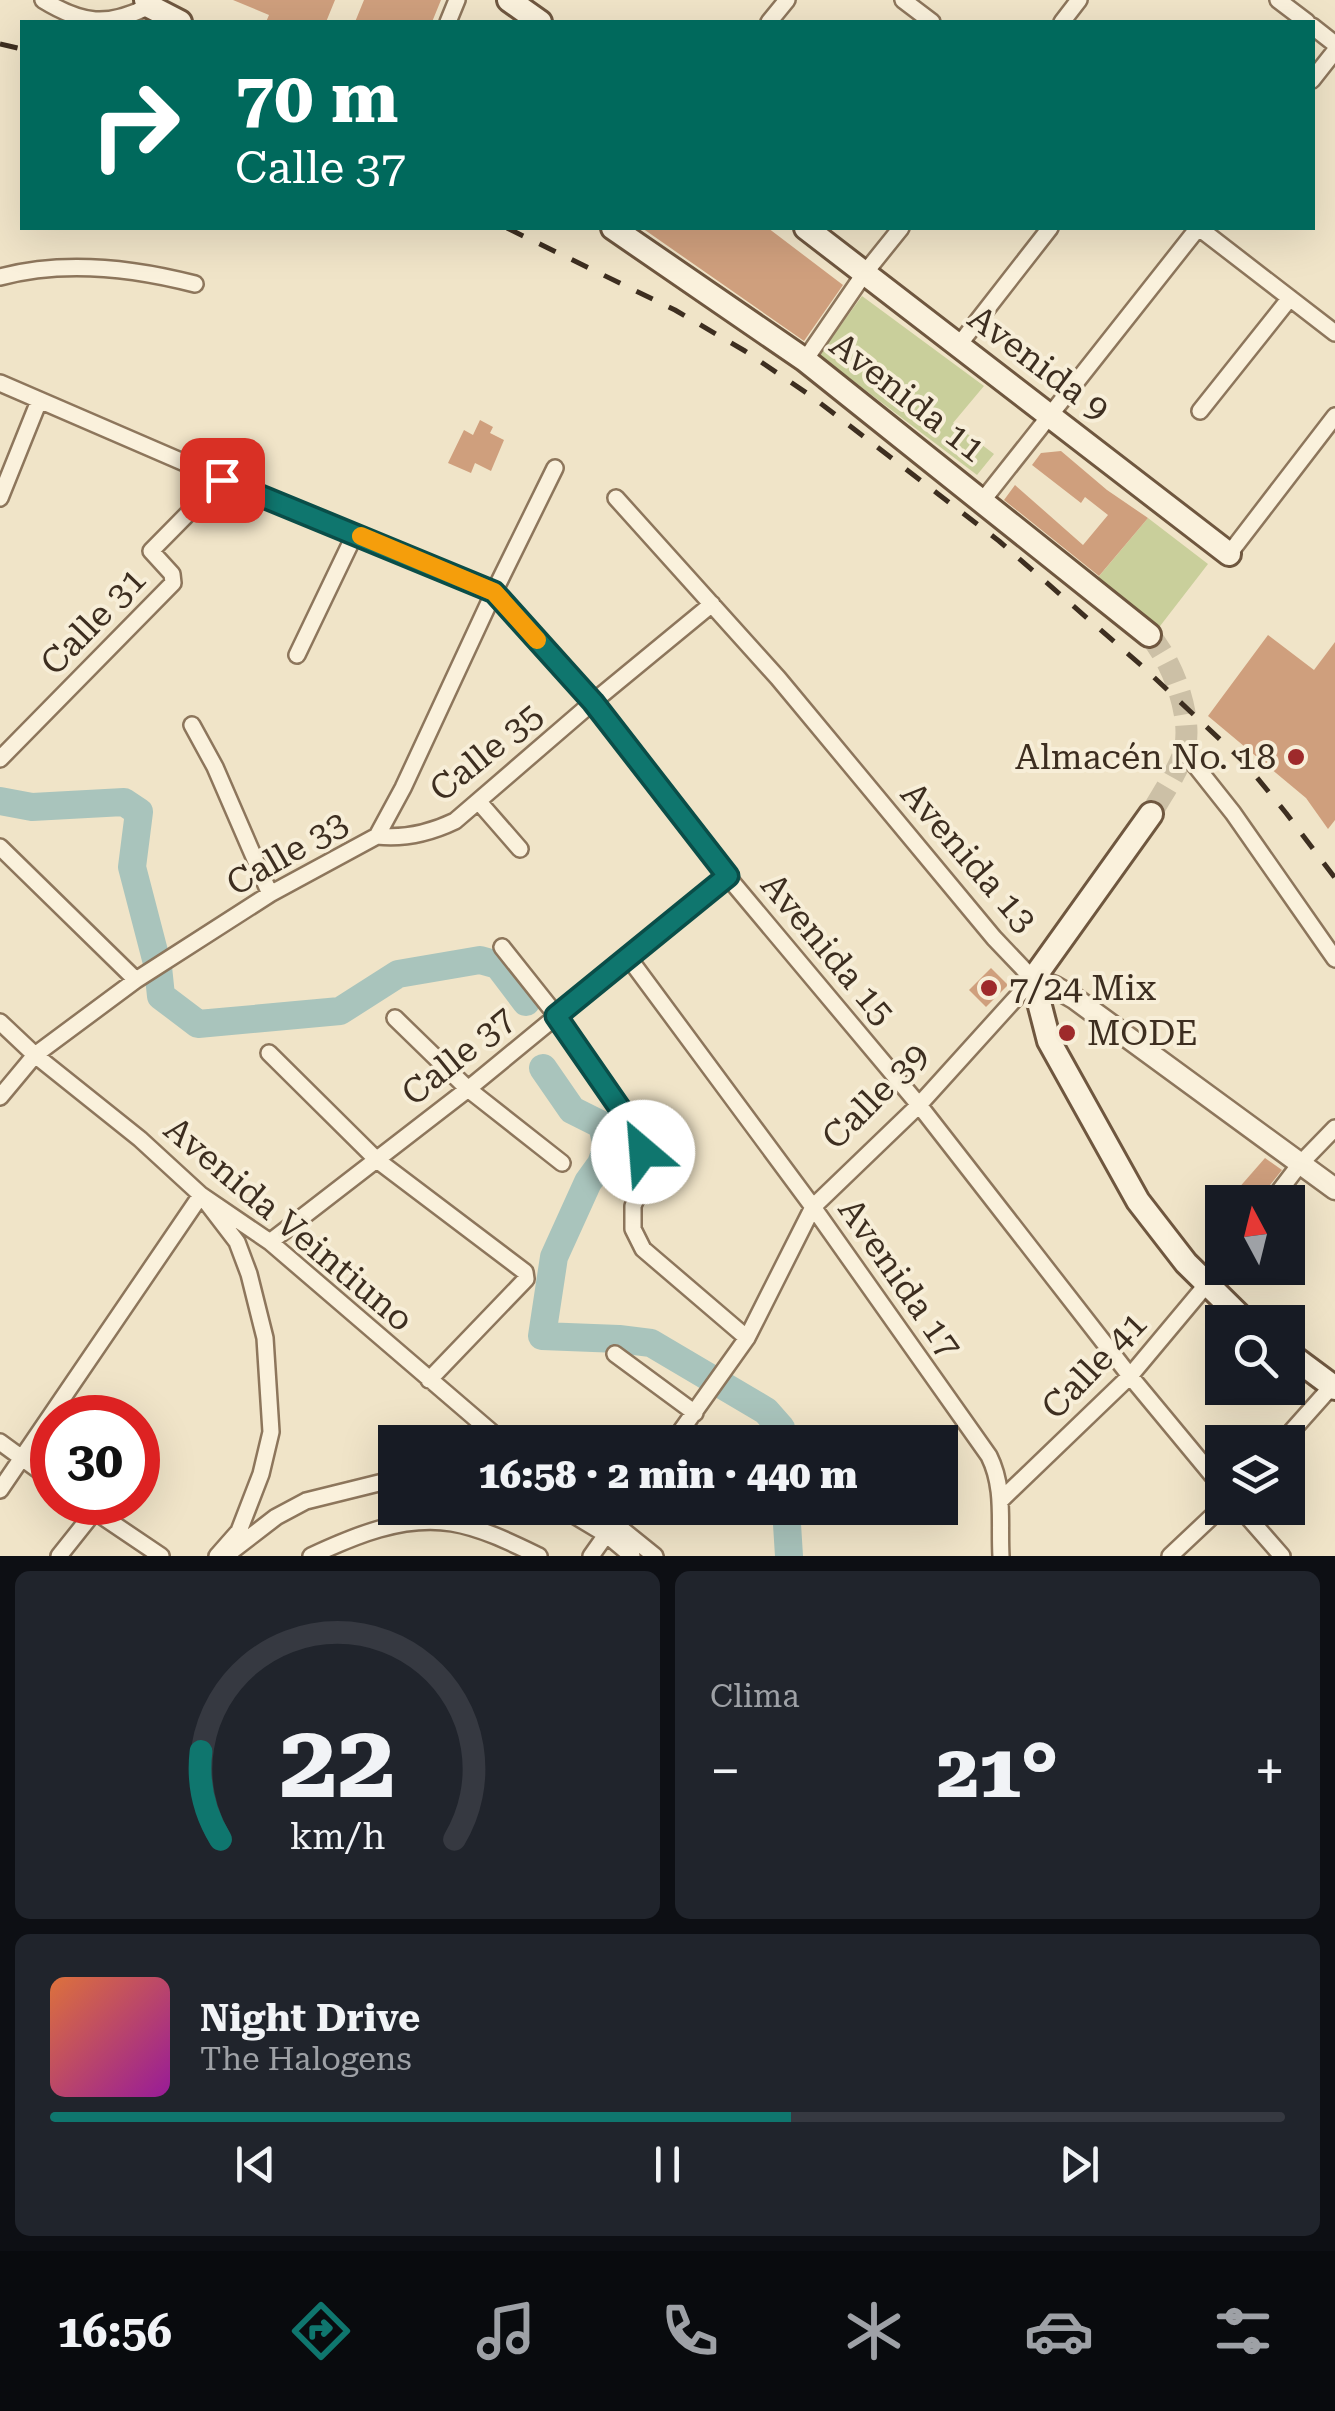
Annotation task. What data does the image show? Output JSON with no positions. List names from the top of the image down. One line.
{"streets":{"main road":["Avenida 9","Avenida 11","Calle 39"],"street":["Calle 31","Calle 35","Calle 33","Avenida 13","Avenida 15","Calle 37","Avenida Veintiuno","Avenida 17","Calle 41"]},"crossings":[["Calle 31","Avenida 15"],["Calle 35","Calle 33"],["Calle 35","Avenida 13"],["Calle 35","Avenida 15"],["Calle 33","Avenida 15"],["Calle 33","Avenida Veintiuno"],["Avenida 13","Calle 39"],["Avenida 15","Calle 37"],["Avenida 15","Calle 39"],["Avenida 15","Calle 41"],["Calle 37","Avenida Veintiuno"],["Calle 37","Avenida 17"],["Calle 39","Avenida 17"],["Avenida 17","Calle 41"]],"places":["Almacén No. 18","7/24 Mix","MODE"],"north":"top","page":{"turn":["70 m","Calle 37"],"limit":"30","trip":"16:58 · 2 min · 440 m","tile":"Clima","heat":["−","21°","+"],"song":["Night Drive","The Halogens"],"tabs":"16:56","gauge":["22","km/h"]}}
